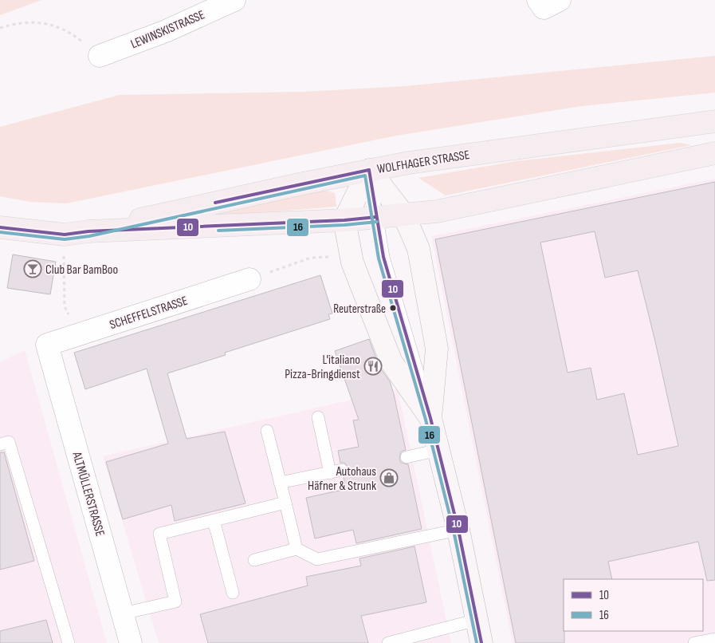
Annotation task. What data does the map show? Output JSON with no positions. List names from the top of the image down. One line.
{"streets":{"main road":["WOLFHAGER STRASSE"],"street":["LEWINSKISTRASSE","SCHEFFELSTRASSE","ALTMÜLLERSTRASSE"]},"crossings":[["SCHEFFELSTRASSE","ALTMÜLLERSTRASSE"]],"places":{"bar":["Club Bar BamBoo"],"other":["Reuterstraße"],"restaurant":["L'italiano Pizza-Bringdienst"],"shop":["Autohaus Häfner & Strunk"]},"lines":["transit line 10","transit line 16"],"legend":["10","16"]}
